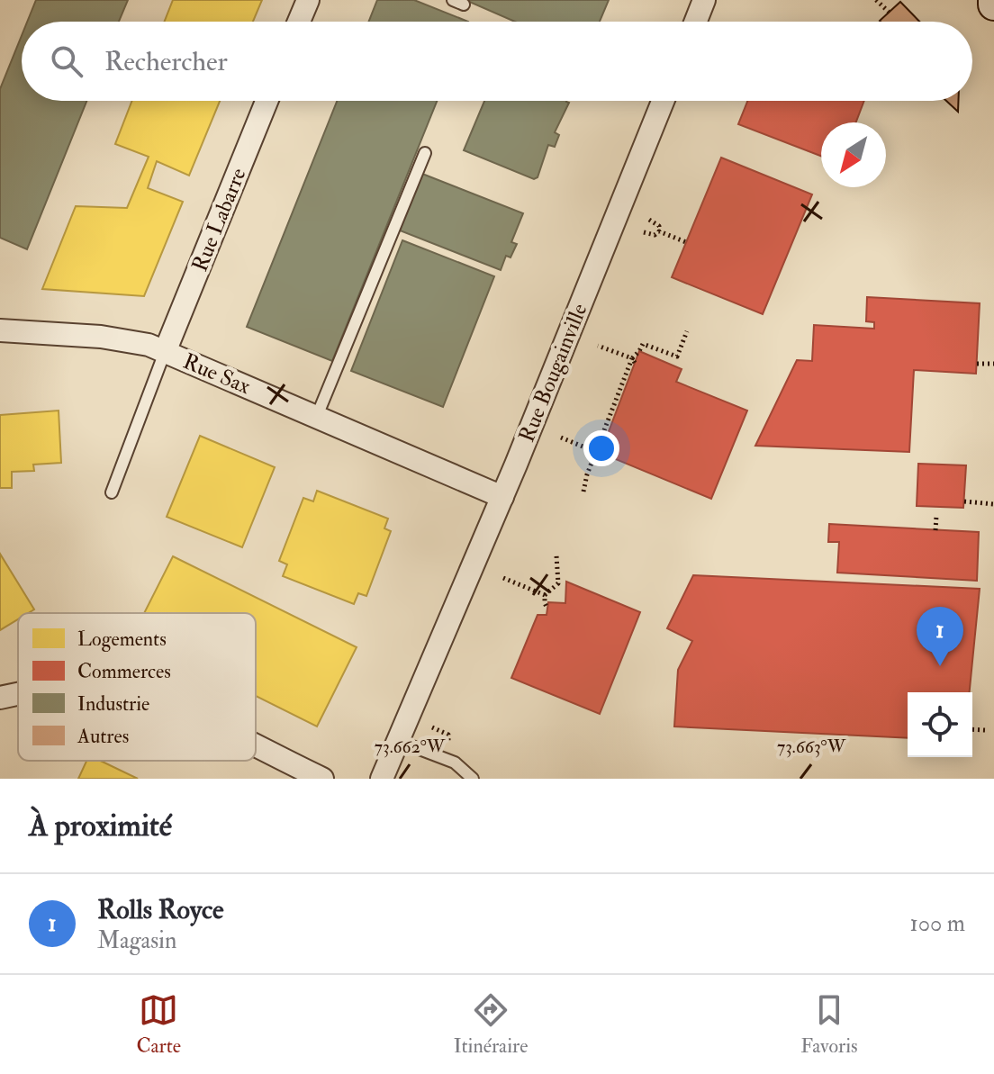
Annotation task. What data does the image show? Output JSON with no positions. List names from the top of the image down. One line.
{"streets":{"street":["Rue Labarre","Rue Bougainville","Rue Sax"]},"crossings":[["Rue Labarre","Rue Sax"],["Rue Bougainville","Rue Sax"]],"legend":["Logements","Commerces","Industrie","Autres"],"north":"bottom left","page":{"search":"Rechercher","pins":"1","heading":"À proximité","list":[{"mark":"1","name":"Rolls Royce","note":"Magasin","value":"100 m"}],"nav":["Carte","Itinéraire","Favoris"]},"coordinates":["73.662°W","73.663°W"]}
